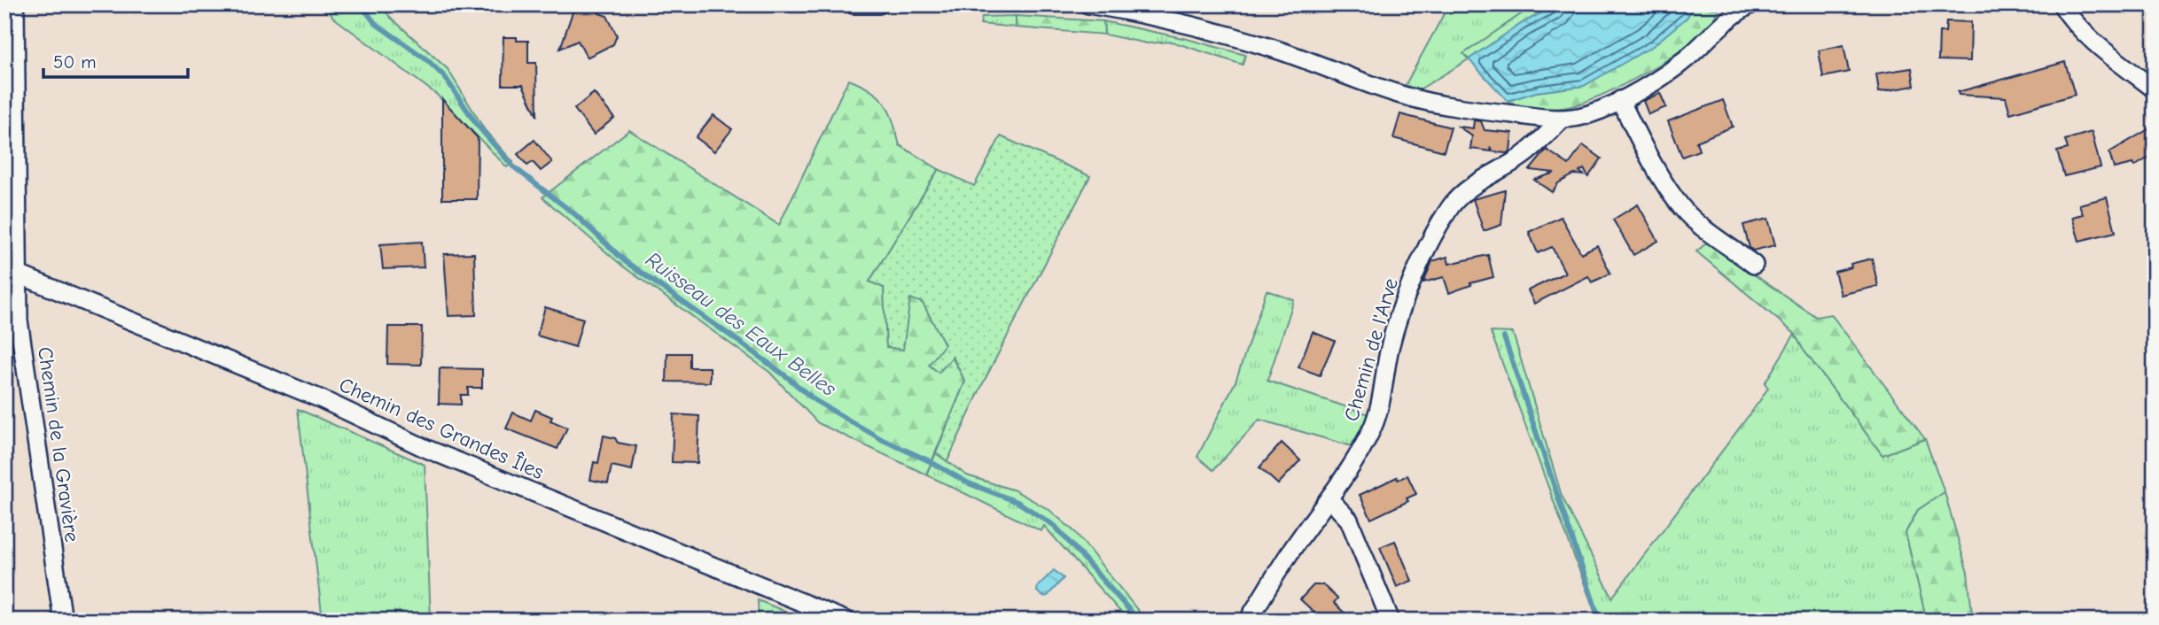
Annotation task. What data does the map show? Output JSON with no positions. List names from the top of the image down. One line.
{"streets":{"street":["Chemin de l'Arve","Chemin des Grandes Îles","Chemin de la Gravière"]},"crossings":[["Chemin des Grandes Îles","Chemin de la Gravière"]],"water":["Ruisseau des Eaux Belles"],"scale_bar":"50 m"}
